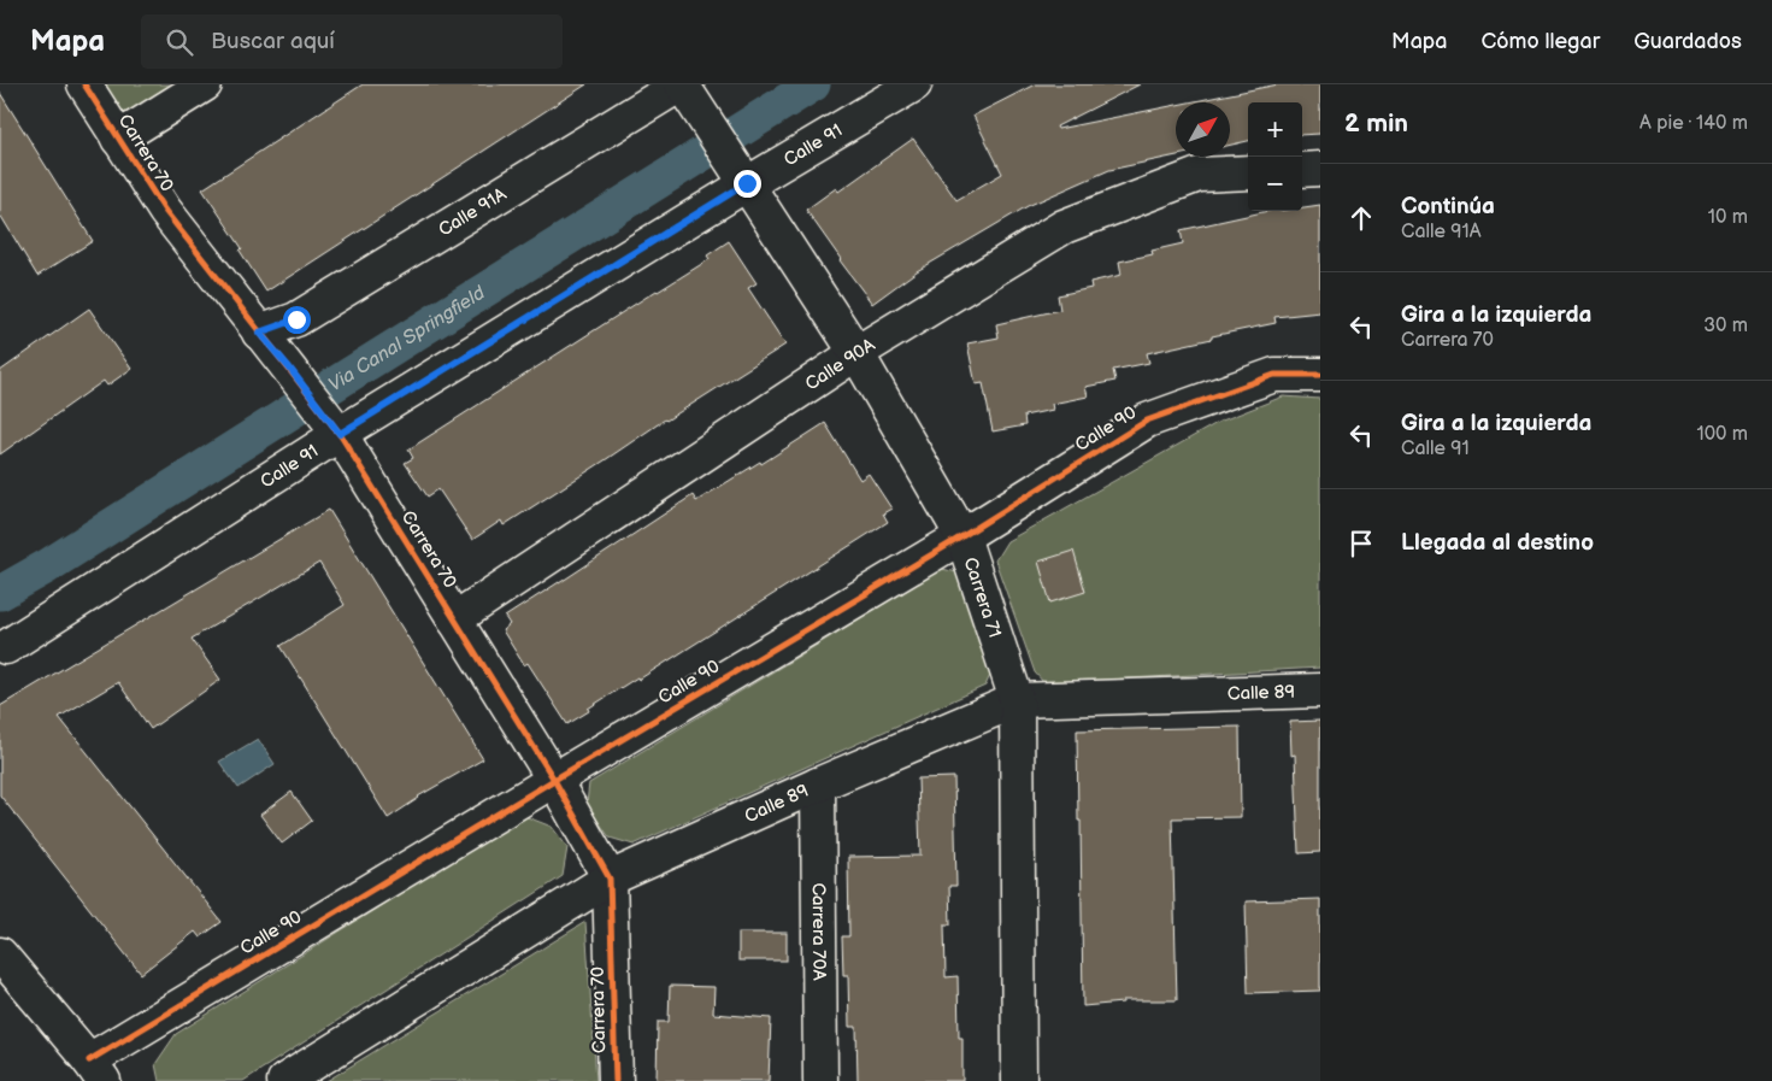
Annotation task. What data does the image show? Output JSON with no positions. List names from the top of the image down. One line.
{"streets":{"street":["Calle 91","Carrera 70","Calle 91A","Calle 90A","Calle 90","Carrera 71","Calle 89","Carrera 70A"]},"crossings":[["Calle 91","Carrera 70"],["Calle 91","Carrera 71"],["Carrera 70","Calle 91A"],["Carrera 70","Calle 90A"],["Carrera 70","Calle 90"],["Carrera 70","Calle 89"],["Calle 91A","Carrera 71"],["Calle 90A","Carrera 71"],["Calle 90","Carrera 71"],["Carrera 71","Calle 89"],["Calle 89","Carrera 70A"]],"water":["Via Canal Springfield"],"north":"top right","page":{"header":"Mapa","search":"Buscar aquí","nav":["Mapa","Cómo llegar","Guardados"],"heading":["2 min","A pie · 140 m"],"map_buttons":["+","−"],"list":[["Continúa","Calle 91A","10 m"],["Gira a la izquierda","Carrera 70","30 m"],["Gira a la izquierda","Calle 91","100 m"],"Llegada al destino"]}}
